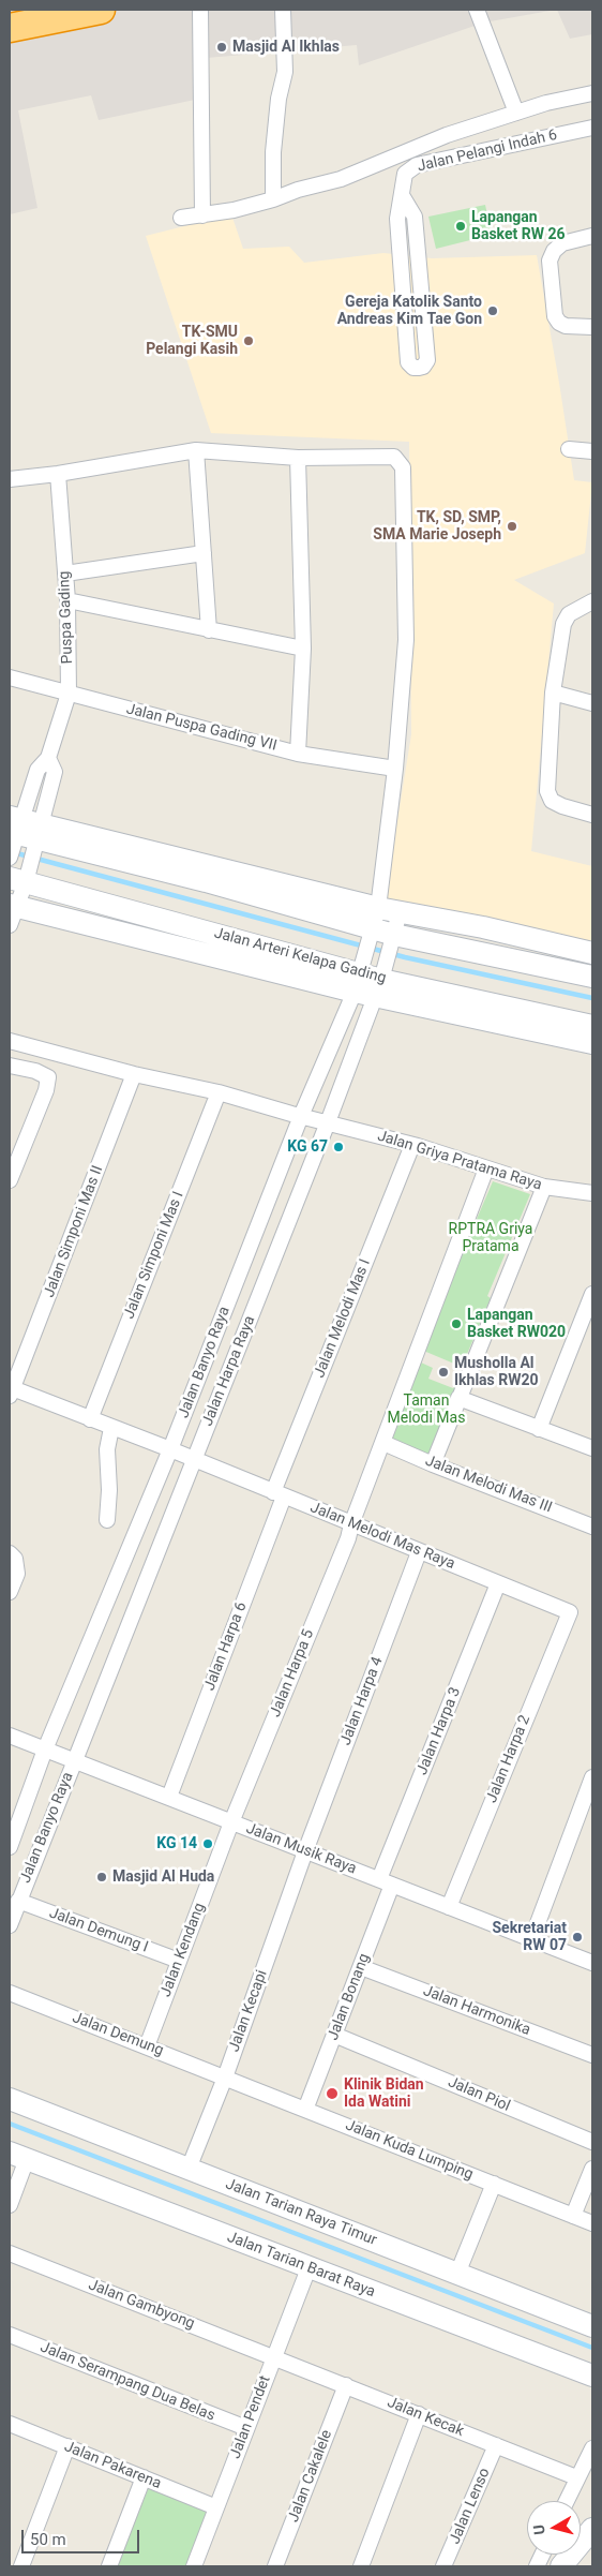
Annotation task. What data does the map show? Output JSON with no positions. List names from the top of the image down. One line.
{"streets":{"street":["Jalan Pelangi Indah 6","Puspa Gading","Jalan Puspa Gading VII","Jalan Arteri Kelapa Gading","Jalan Griya Pratama Raya","Jalan Simponi Mas II","Jalan Simponi Mas I","Jalan Melodi Mas I","Jalan Banyo Raya","Jalan Harpa Raya","Jalan Melodi Mas III","Jalan Melodi Mas Raya","Jalan Harpa 6","Jalan Harpa 5","Jalan Harpa 4","Jalan Harpa 3","Jalan Harpa 2","Jalan Musik Raya","Jalan Demung I","Jalan Kendang","Jalan Bonang","Jalan Kecapi","Jalan Harmonika","Jalan Demung","Jalan Piol","Jalan Kuda Lumping","Jalan Tarian Raya Timur","Jalan Tarian Barat Raya","Jalan Gambyong","Jalan Serampang Dua Belas","Jalan Pendet","Jalan Kecak","Jalan Pakarena","Jalan Cakalele","Jalan Lenso"]},"crossings":[["Puspa Gading","Jalan Puspa Gading VII"],["Puspa Gading","Jalan Banyo Raya"],["Jalan Puspa Gading VII","Jalan Banyo Raya"],["Jalan Arteri Kelapa Gading","Jalan Banyo Raya"],["Jalan Arteri Kelapa Gading","Jalan Harpa Raya"],["Jalan Griya Pratama Raya","Jalan Simponi Mas II"],["Jalan Griya Pratama Raya","Jalan Simponi Mas I"],["Jalan Griya Pratama Raya","Jalan Melodi Mas I"],["Jalan Griya Pratama Raya","Jalan Banyo Raya"],["Jalan Griya Pratama Raya","Jalan Harpa Raya"],["Jalan Griya Pratama Raya","Jalan Harpa 5"],["Jalan Simponi Mas II","Jalan Melodi Mas Raya"],["Jalan Simponi Mas I","Jalan Melodi Mas Raya"],["Jalan Melodi Mas I","Jalan Melodi Mas Raya"],["Jalan Melodi Mas I","Jalan Harpa 6"],["Jalan Banyo Raya","Jalan Harpa Raya"],["Jalan Banyo Raya","Jalan Melodi Mas Raya"],["Jalan Banyo Raya","Jalan Musik Raya"],["Jalan Banyo Raya","Jalan Demung I"],["Jalan Harpa Raya","Jalan Melodi Mas Raya"],["Jalan Harpa Raya","Jalan Musik Raya"],["Jalan Melodi Mas III","Jalan Harpa 5"],["Jalan Melodi Mas Raya","Jalan Harpa 6"],["Jalan Melodi Mas Raya","Jalan Harpa 5"],["Jalan Melodi Mas Raya","Jalan Harpa 4"],["Jalan Melodi Mas Raya","Jalan Harpa 3"],["Jalan Melodi Mas Raya","Jalan Harpa 2"],["Jalan Harpa 6","Jalan Musik Raya"],["Jalan Harpa 5","Jalan Musik Raya"],["Jalan Harpa 5","Jalan Kendang"],["Jalan Harpa 4","Jalan Musik Raya"],["Jalan Harpa 4","Jalan Kecapi"],["Jalan Harpa 3","Jalan Musik Raya"],["Jalan Harpa 3","Jalan Bonang"],["Jalan Harpa 2","Jalan Musik Raya"],["Jalan Musik Raya","Jalan Kendang"],["Jalan Musik Raya","Jalan Bonang"],["Jalan Musik Raya","Jalan Kecapi"],["Jalan Demung I","Jalan Kendang"],["Jalan Kendang","Jalan Demung"],["Jalan Bonang","Jalan Harmonika"],["Jalan Bonang","Jalan Piol"],["Jalan Bonang","Jalan Kuda Lumping"],["Jalan Kecapi","Jalan Demung"],["Jalan Kecapi","Jalan Kuda Lumping"],["Jalan Kecapi","Jalan Tarian Raya Timur"],["Jalan Demung","Jalan Kuda Lumping"],["Jalan Tarian Barat Raya","Jalan Pendet"],["Jalan Gambyong","Jalan Pendet"],["Jalan Gambyong","Jalan Kecak"],["Jalan Serampang Dua Belas","Jalan Pendet"],["Jalan Pendet","Jalan Kecak"],["Jalan Pendet","Jalan Pakarena"],["Jalan Kecak","Jalan Cakalele"],["Jalan Kecak","Jalan Lenso"]],"parks":["RPTRA Griya Pratama","Taman Melodi Mas"],"places":["Masjid Al Ikhlas","Lapangan Basket RW 26","Gereja Katolik Santo Andreas Kim Tae Gon","TK-SMU Pelangi Kasih","TK, SD, SMP, SMA Marie Joseph","KG 67","Lapangan Basket RW020","Musholla Al Ikhlas RW20","KG 14","Masjid Al Huda","Sekretariat RW 07","Klinik Bidan Ida Watini"],"scale_bar":"50 m","north":"left"}
